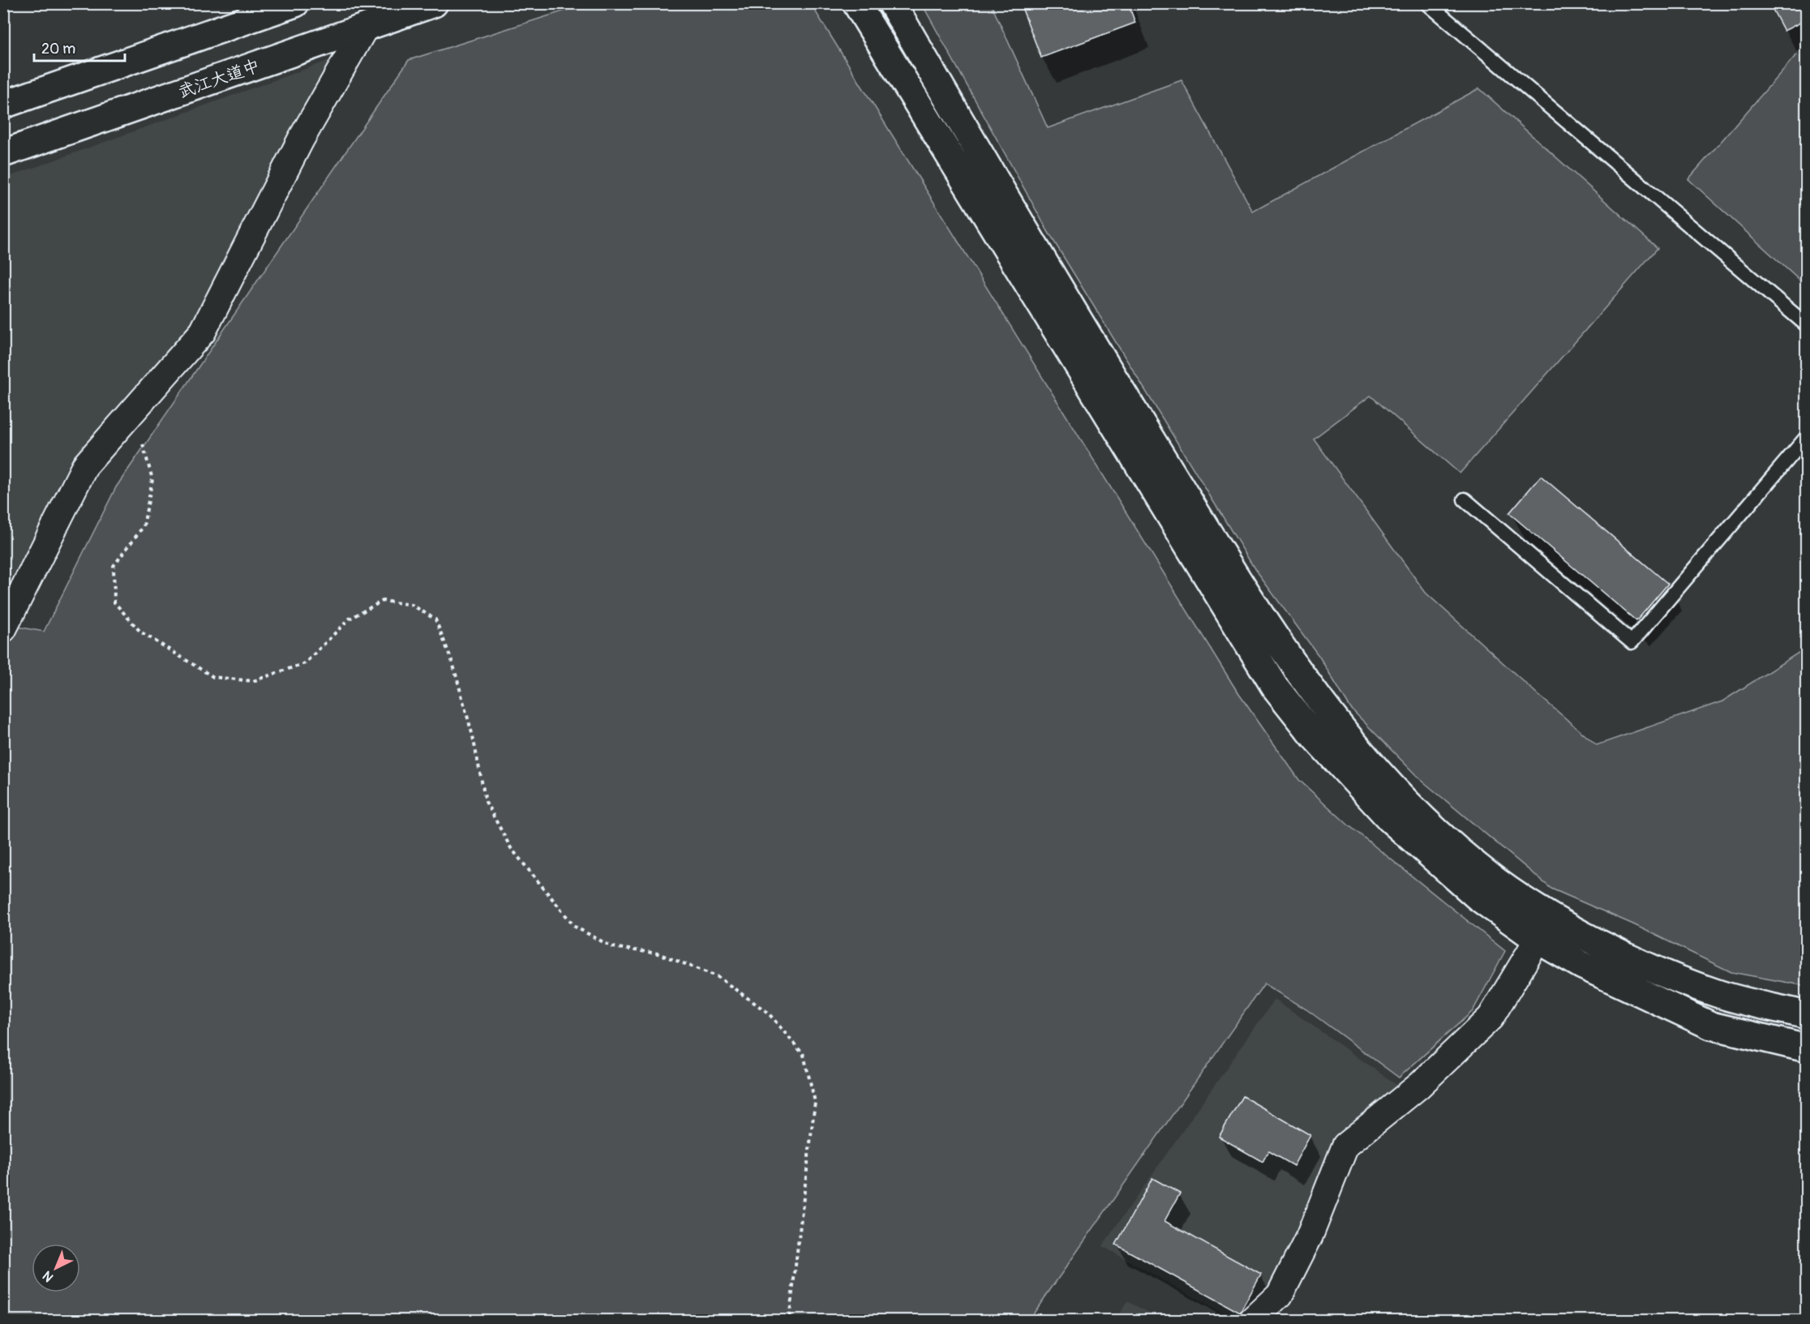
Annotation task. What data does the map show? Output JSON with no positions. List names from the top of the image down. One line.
{"streets":{"main road":["武江大道中"]},"scale_bar":"20 m","north":"bottom left"}
